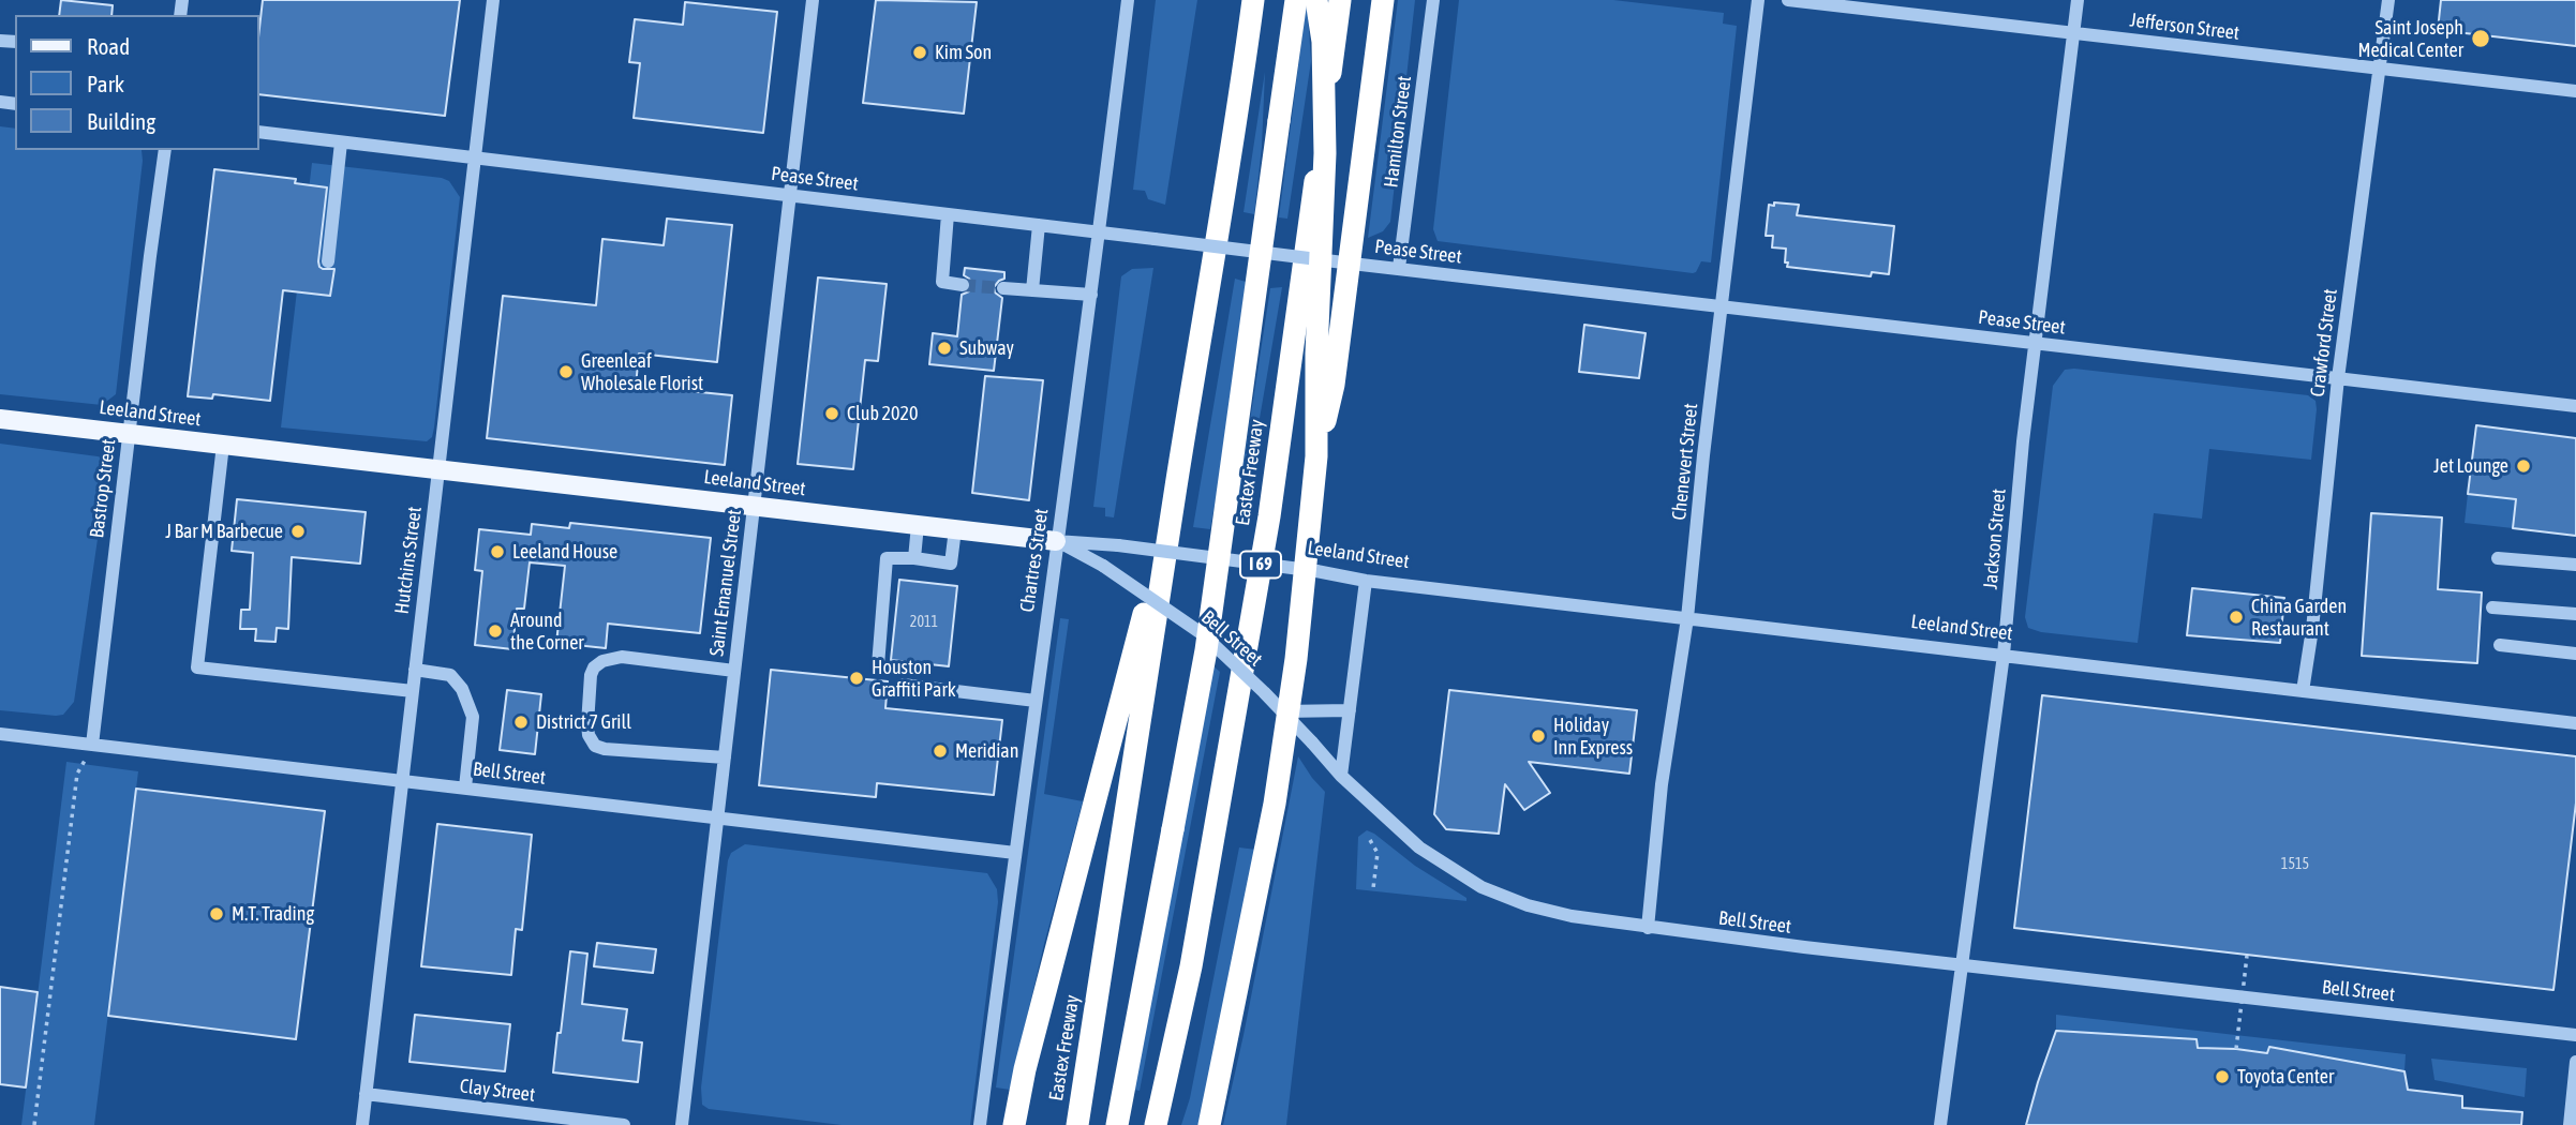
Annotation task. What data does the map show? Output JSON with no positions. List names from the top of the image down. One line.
{"streets":{"highway":["Eastex Freeway","I 69"],"main road":["Leeland Street"],"street":["Jefferson Street","Hamilton Street","Pease Street","Crawford Street","Chenevert Street","Bastrop Street","Jackson Street","Hutchins Street","Chartres Street","Saint Emanuel Street","Bell Street","Clay Street"]},"crossings":[["Jefferson Street","Crawford Street"],["Jefferson Street","Jackson Street"],["Hamilton Street","Pease Street"],["Pease Street","Crawford Street"],["Pease Street","Chenevert Street"],["Pease Street","Jackson Street"],["Pease Street","Hutchins Street"],["Pease Street","Chartres Street"],["Pease Street","Saint Emanuel Street"],["Crawford Street","Leeland Street"],["Leeland Street","Chenevert Street"],["Leeland Street","Bastrop Street"],["Leeland Street","Jackson Street"],["Leeland Street","Hutchins Street"],["Leeland Street","Chartres Street"],["Leeland Street","Saint Emanuel Street"],["Leeland Street","Bell Street"],["Chenevert Street","Bell Street"],["Bastrop Street","Bell Street"],["Jackson Street","Bell Street"],["Hutchins Street","Bell Street"],["Hutchins Street","Clay Street"],["Chartres Street","Bell Street"],["Saint Emanuel Street","Bell Street"]],"places":["Saint Joseph Medical Center","Kim Son","Subway","Greenleaf Wholesale Florist","Club 2020","Jet Lounge","J Bar M Barbecue","Leeland House","China Garden Restaurant","Around the Corner","Houston Graffiti Park","District 7 Grill","Holiday Inn Express","Meridian","M.T. Trading","Toyota Center"],"house_numbers":["2011","1515"],"legend":["Road","Park","Building"]}
